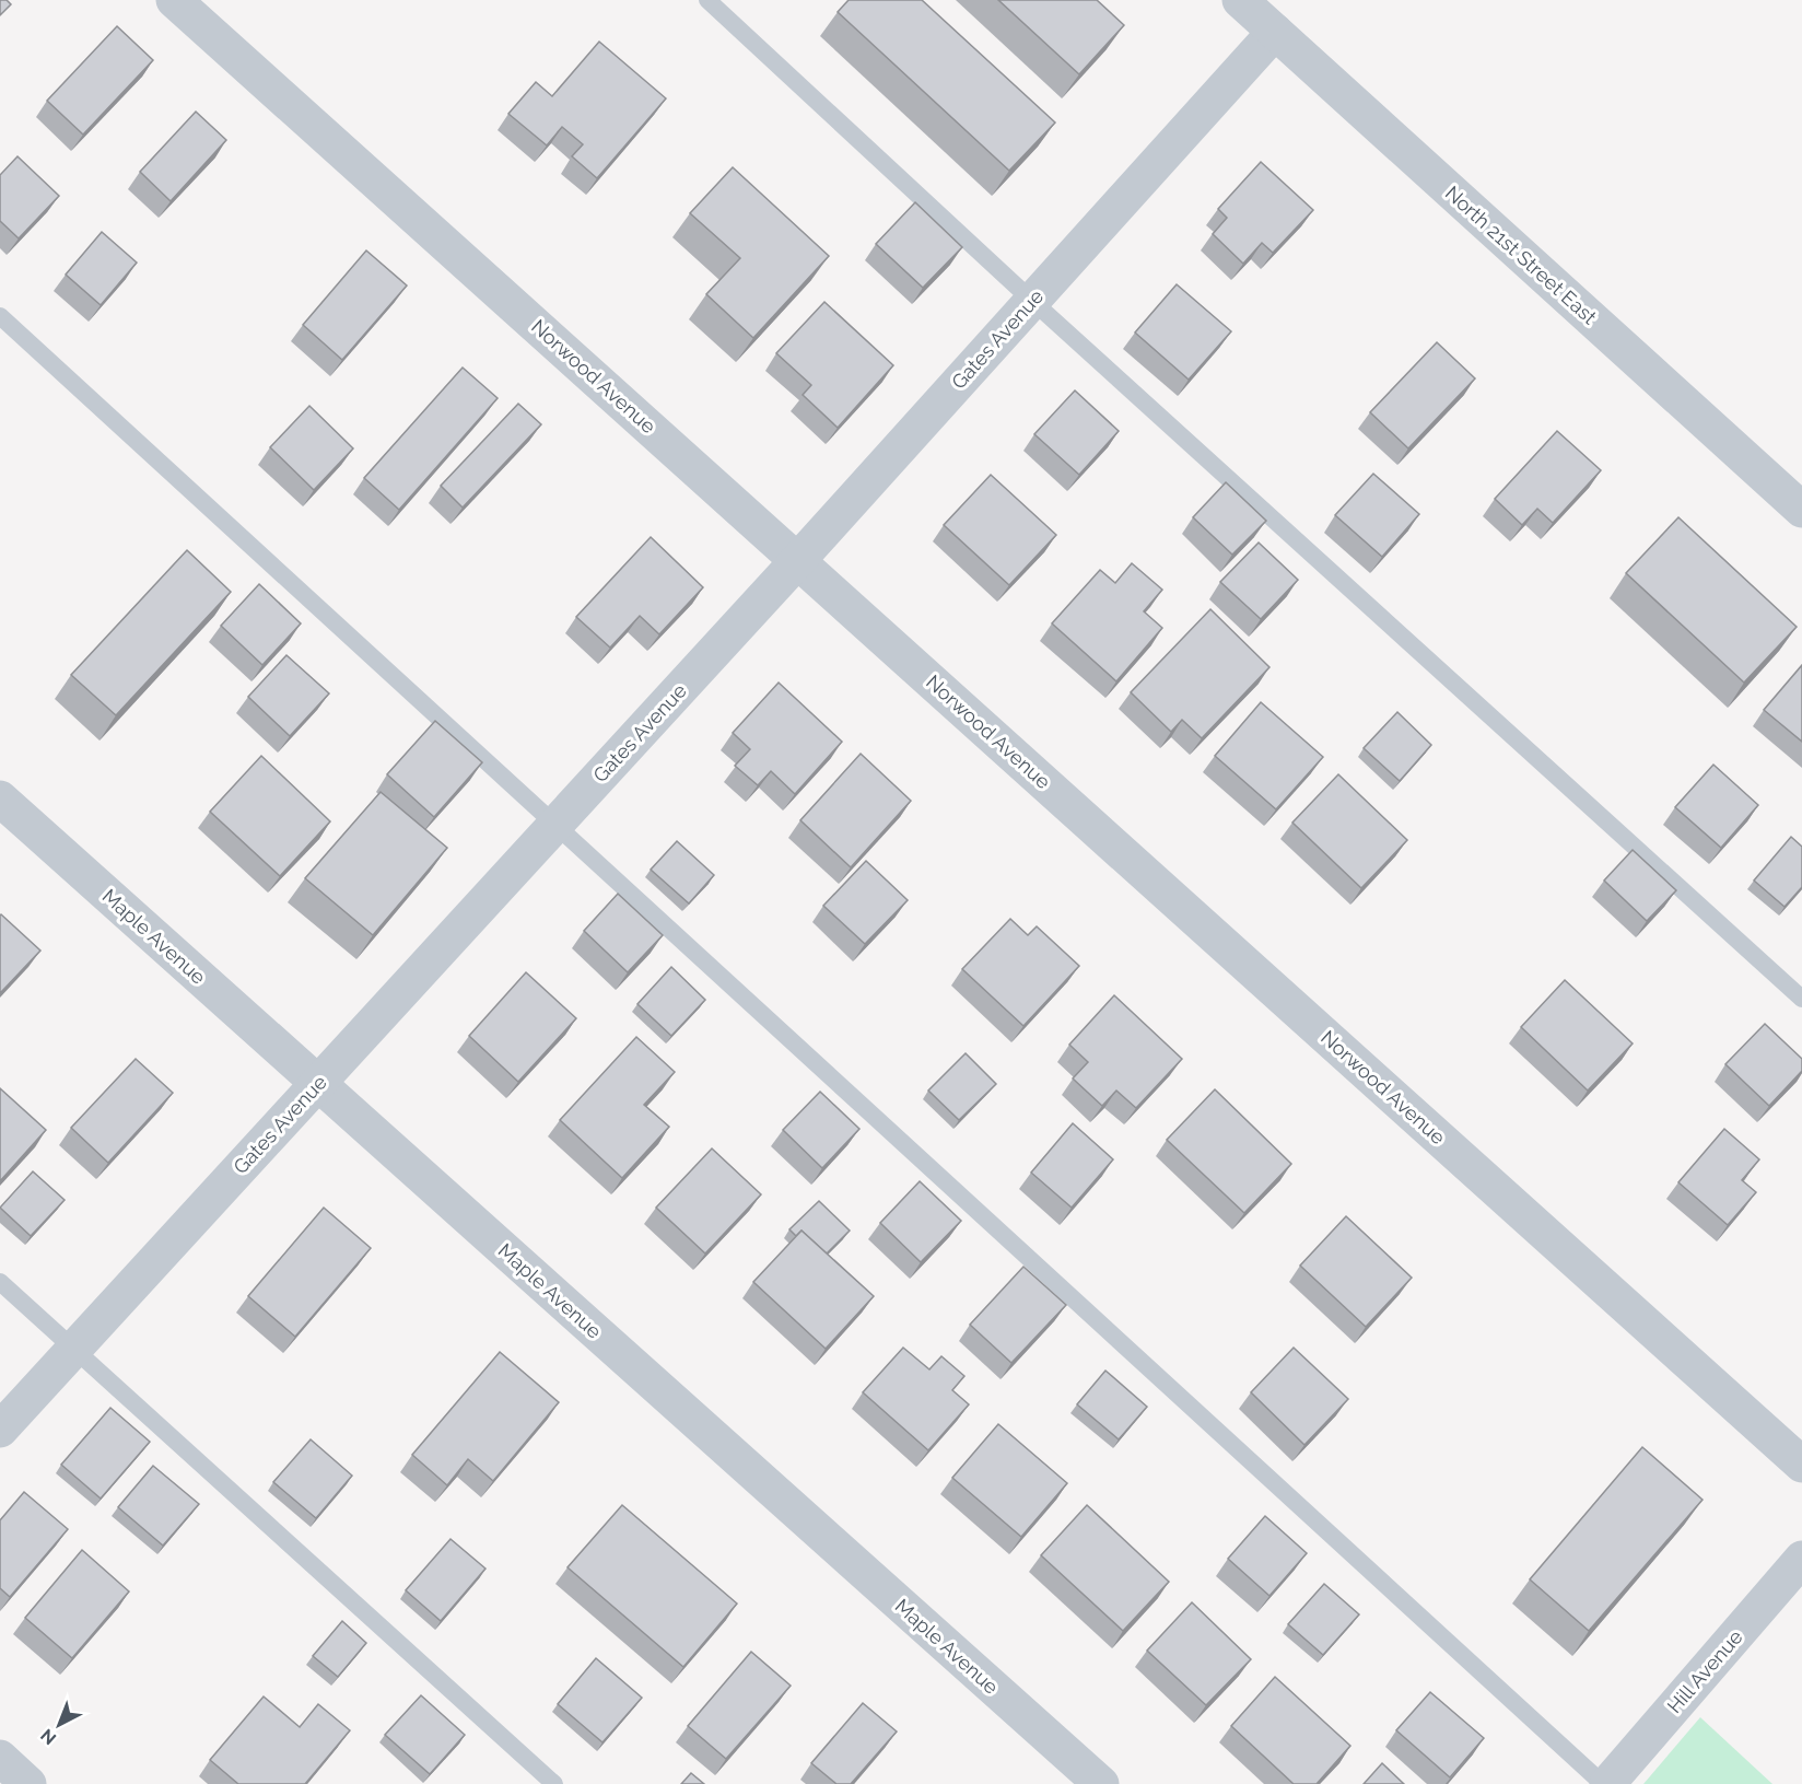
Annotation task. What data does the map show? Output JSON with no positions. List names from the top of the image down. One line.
{"streets":{"street":["North 21st Street East","Gates Avenue","Norwood Avenue","Maple Avenue","Hill Avenue"]},"crossings":[["North 21st Street East","Gates Avenue"],["Gates Avenue","Norwood Avenue"],["Gates Avenue","Maple Avenue"]],"north":"bottom left"}
